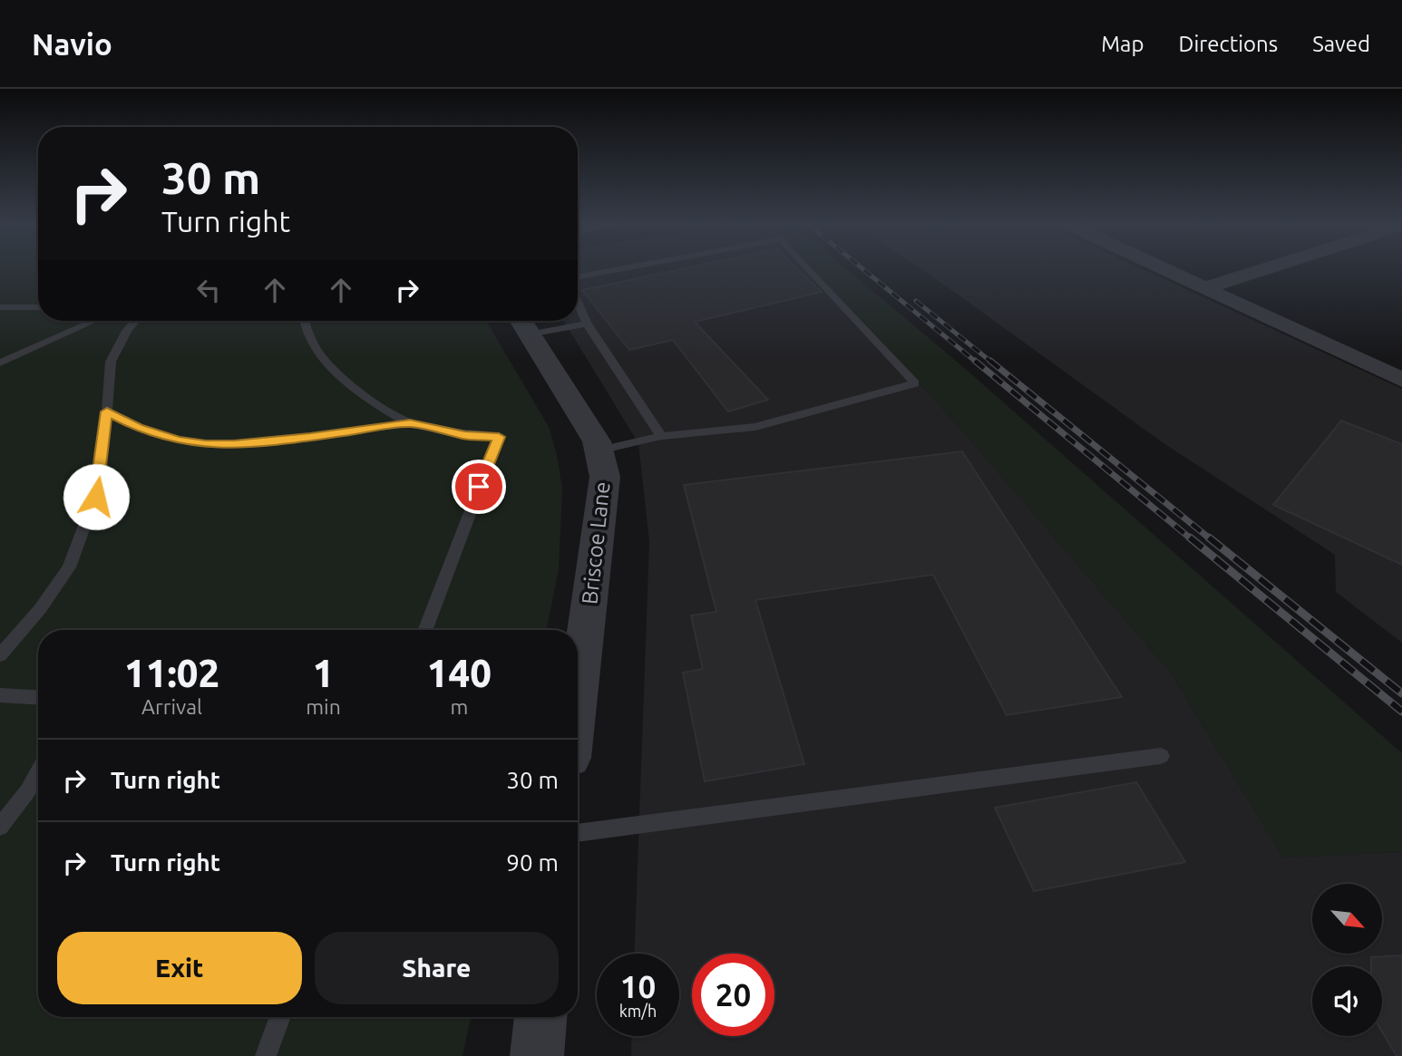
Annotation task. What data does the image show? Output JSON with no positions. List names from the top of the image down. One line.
{"streets":{"street":["Briscoe Lane"]},"north":"bottom right","page":{"header":"Navio","nav":["Map","Directions","Saved"],"turn":["30 m","Turn right"],"eta":["11:02","Arrival","1","min","140","m"],"list":[{"name":"Turn right","value":"30 m"},{"name":"Turn right","value":"90 m"}],"buttons":["Exit","Share"],"speed":"10 km/h","limit":"20"}}
